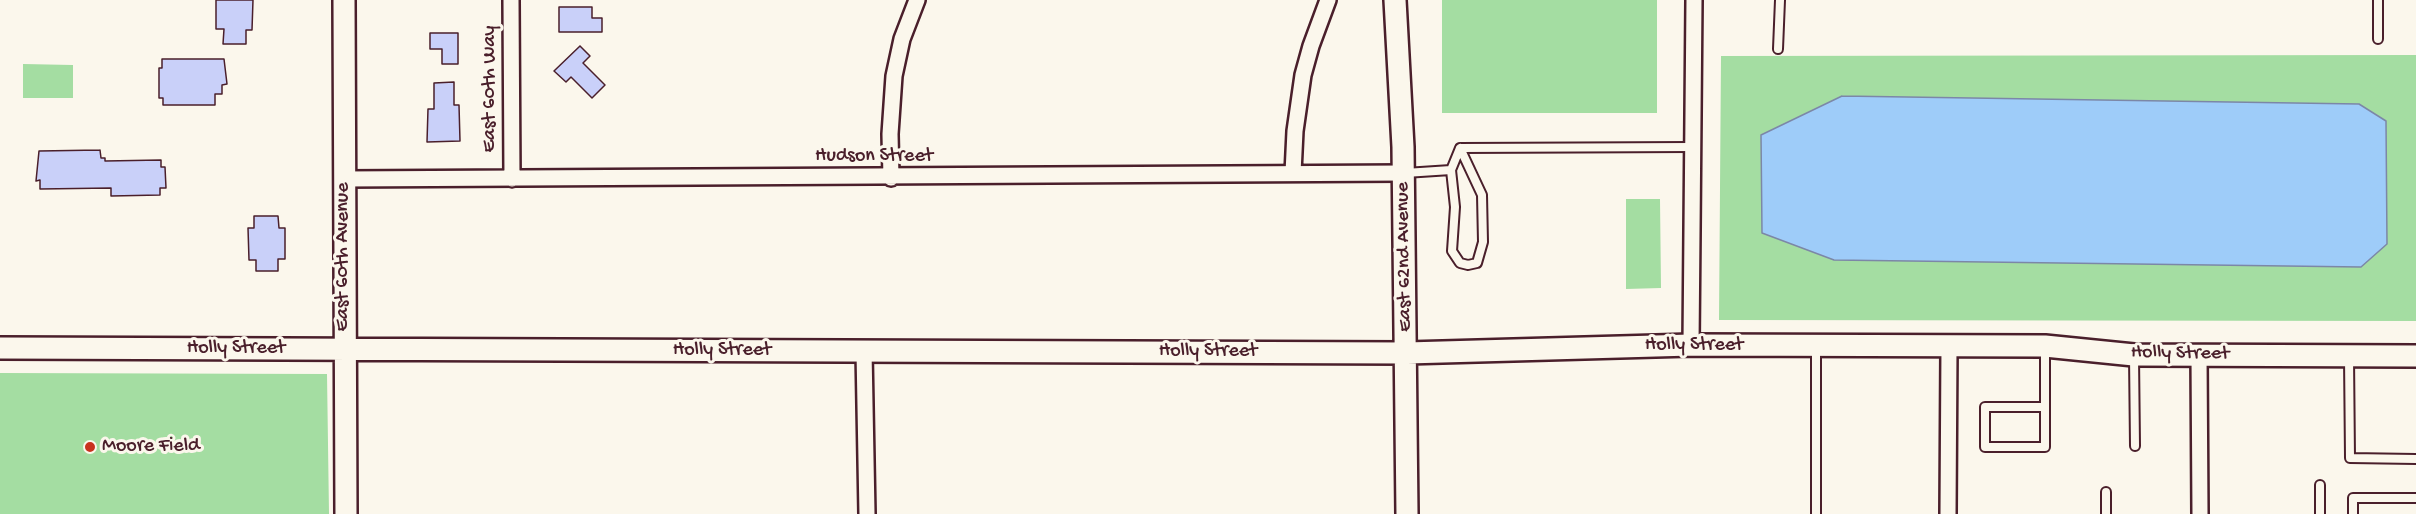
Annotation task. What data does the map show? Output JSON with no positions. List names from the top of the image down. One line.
{"streets":{"street":["East 60th Way","Hudson Street","East 60th Avenue","East 62nd Avenue","Holly Street"]},"crossings":[["East 60th Way","Hudson Street"],["Hudson Street","East 60th Avenue"],["Hudson Street","East 62nd Avenue"],["East 60th Avenue","Holly Street"],["East 62nd Avenue","Holly Street"]],"places":["Moore Field"]}
